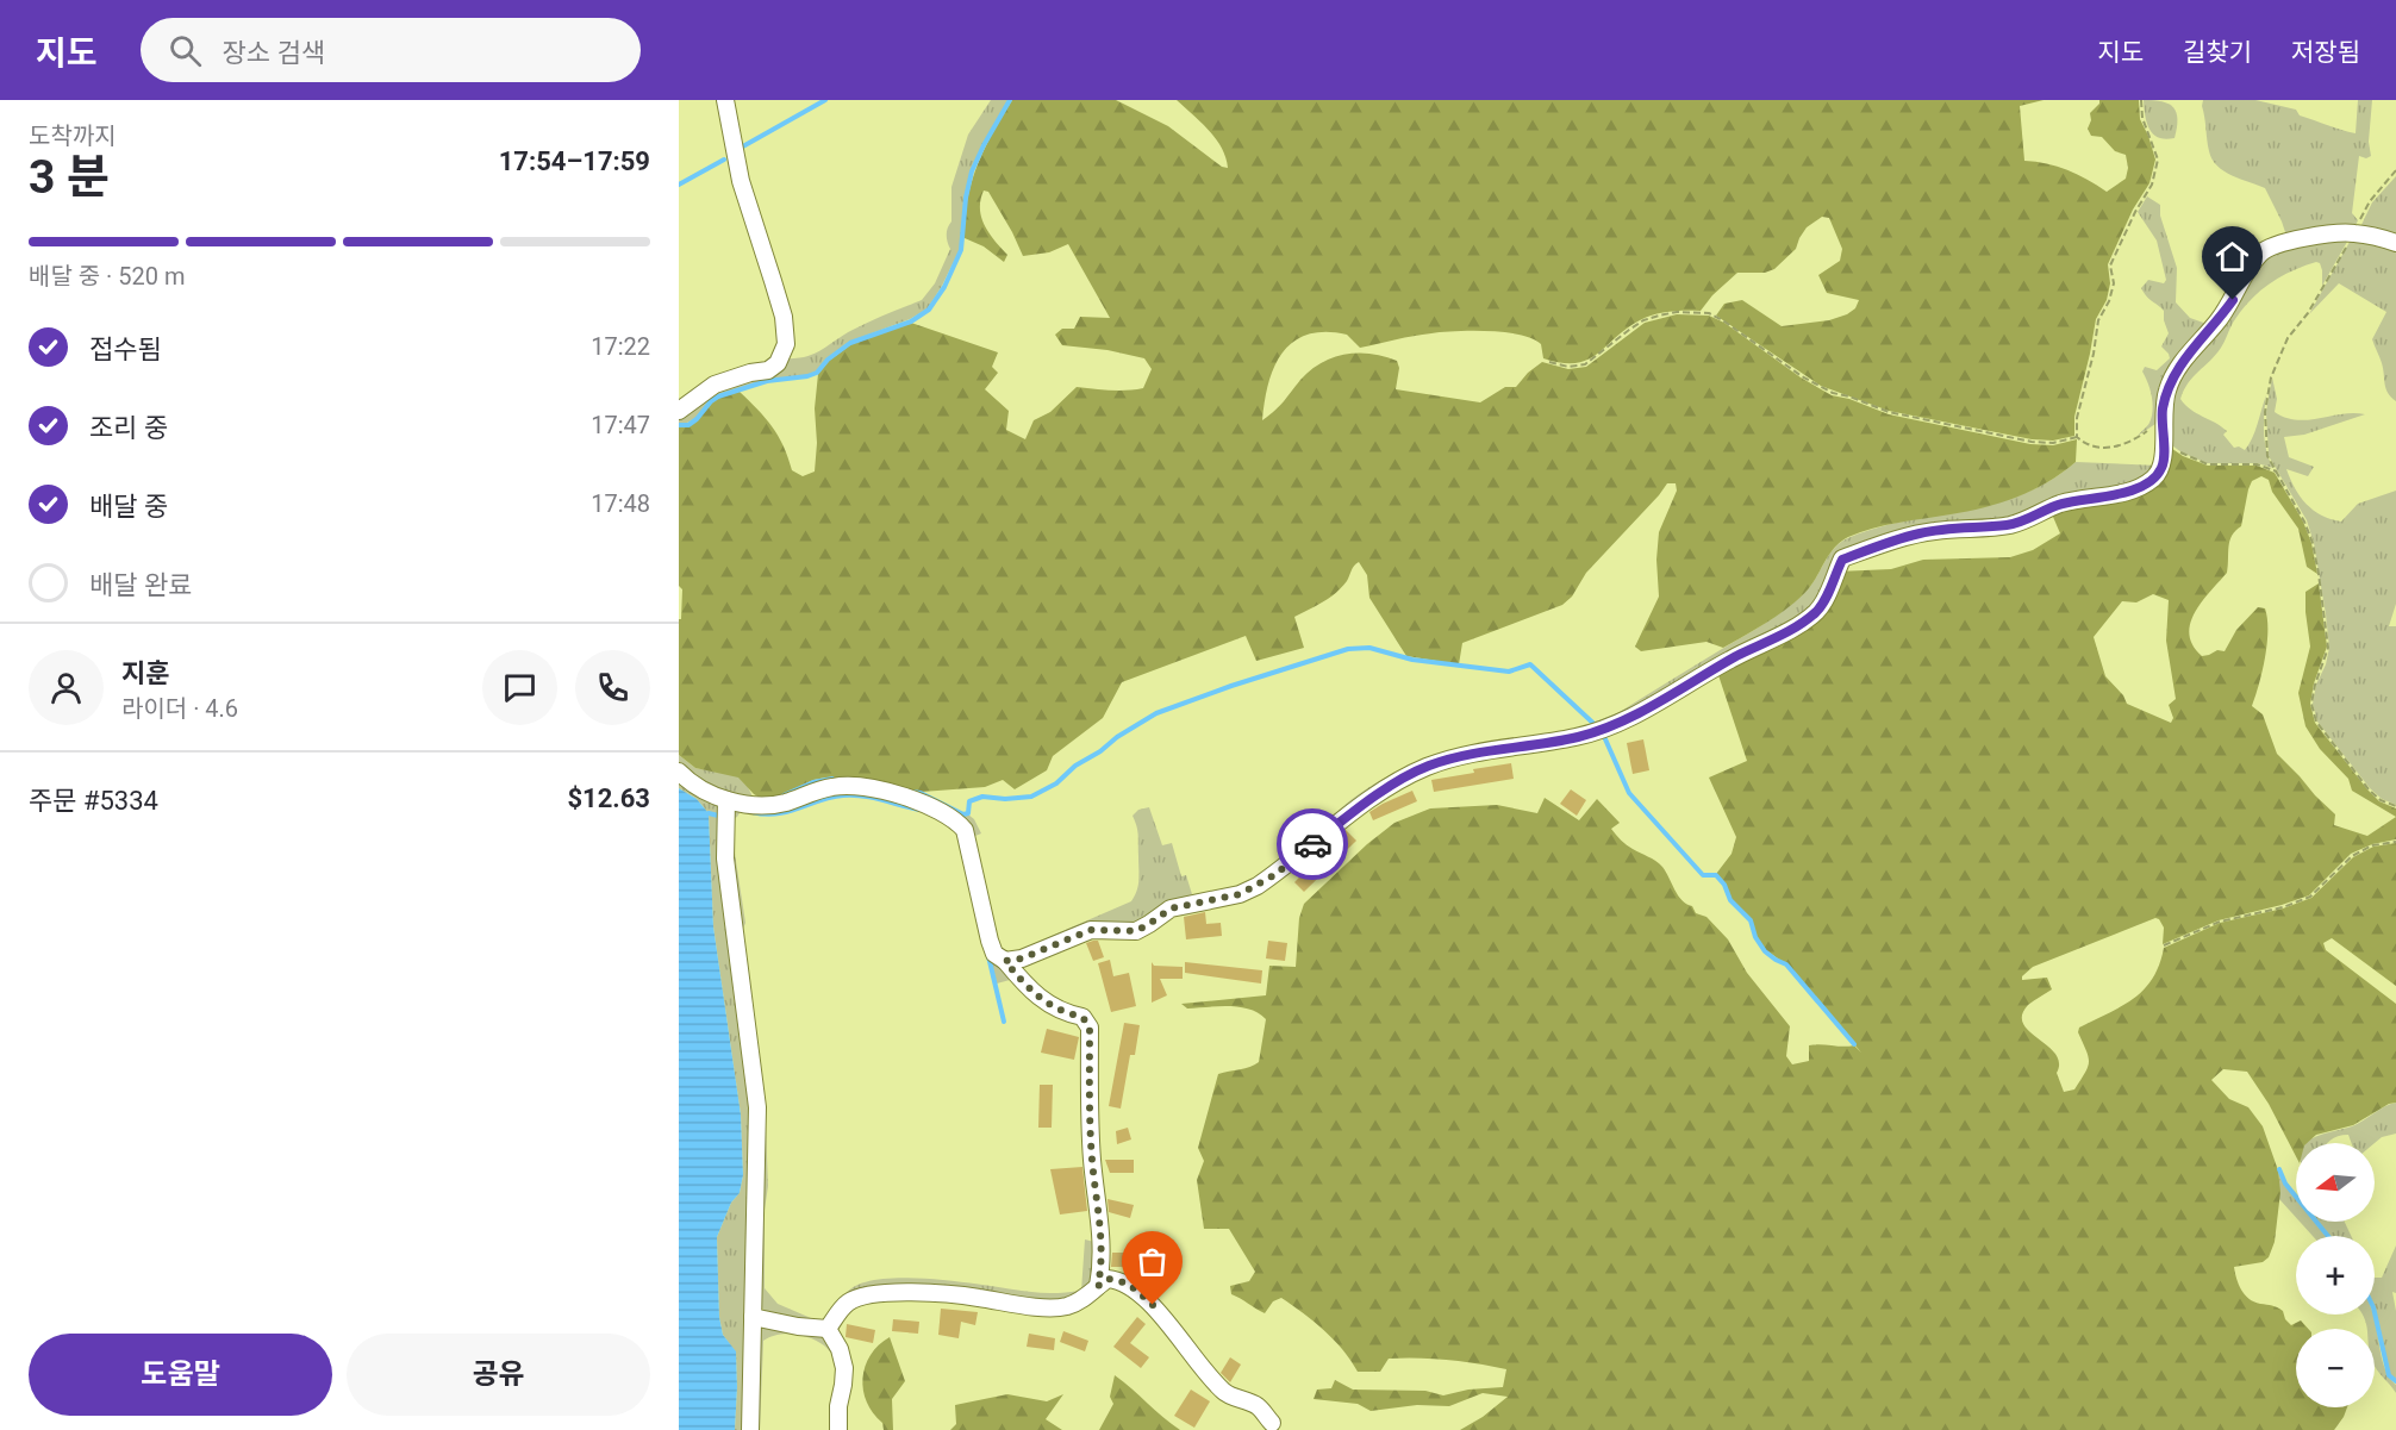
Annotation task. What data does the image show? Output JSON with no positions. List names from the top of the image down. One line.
{"north":"left","page":{"header":"지도","search":"장소 검색","nav":["지도","길찾기","저장됨"],"heading":["3 분","도착까지","17:54–17:59"],"panel":["지훈","라이더 · 4.6","주문 #5334","$12.63"],"bar":"배달 중 · 520 m","list":[["접수됨","17:22"],["조리 중","17:47"],["배달 중","17:48"],"배달 완료"],"map_buttons":["+","−"],"buttons":["도움말","공유"]}}
